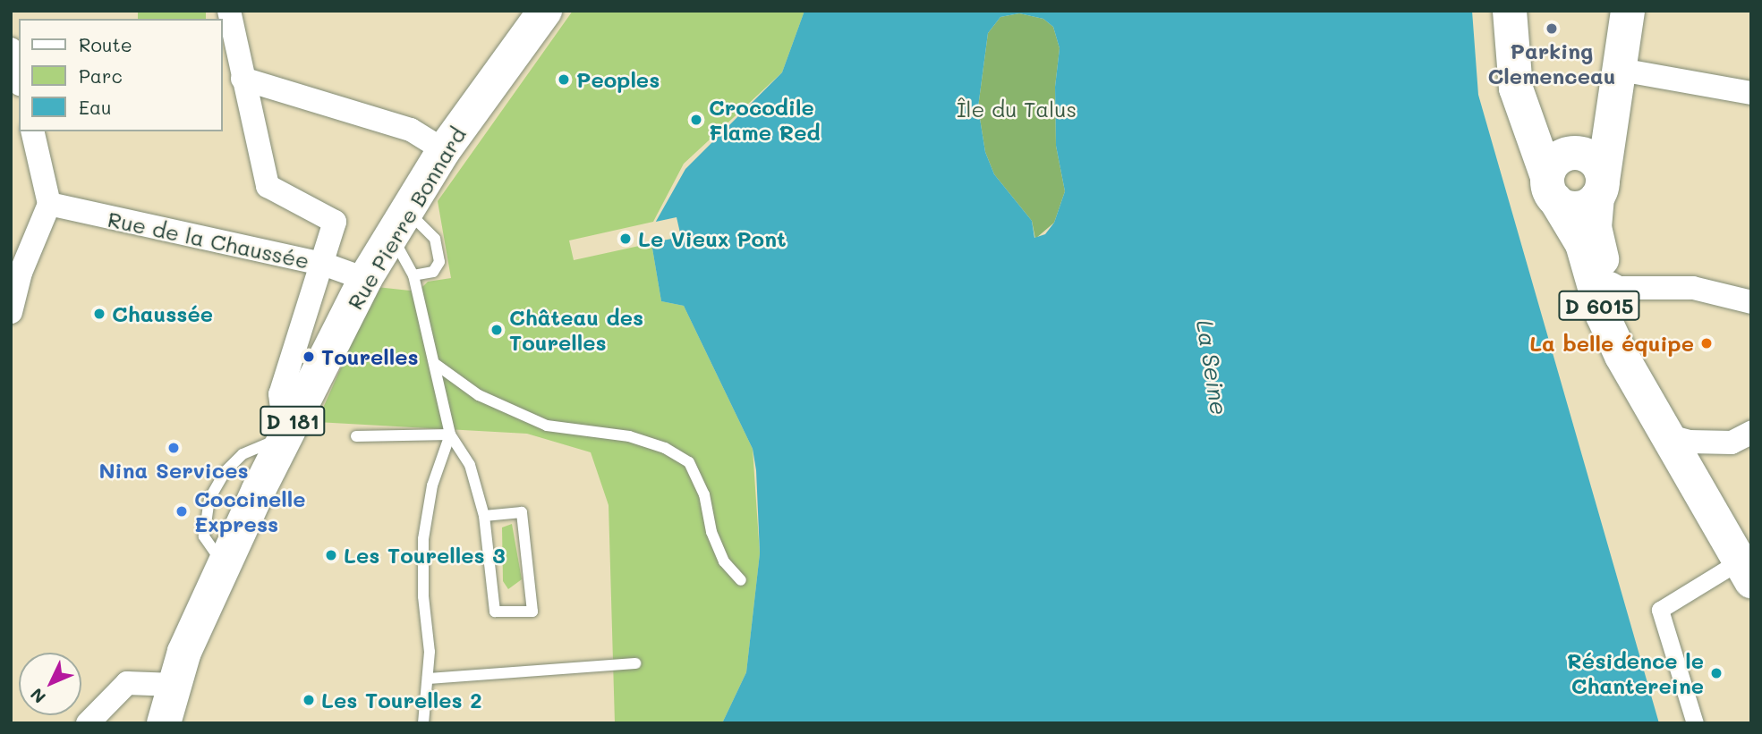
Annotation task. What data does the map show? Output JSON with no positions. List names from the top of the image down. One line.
{"streets":{"main road":["Rue Pierre Bonnard","D 6015","D 181"],"street":["Rue de la Chaussée"]},"crossings":[["Rue Pierre Bonnard","Rue de la Chaussée"]],"water":["La Seine"],"parks":["Île du Talus"],"places":["Parking Clemenceau","Peoples","Crocodile Flame Red","Le Vieux Pont","Chaussée","Château des Tourelles","La belle équipe","Tourelles","Nina Services","Coccinelle Express","Les Tourelles 3","Résidence le Chantereine","Les Tourelles 2"],"legend":["Route","Parc","Eau"],"north":"bottom left"}
